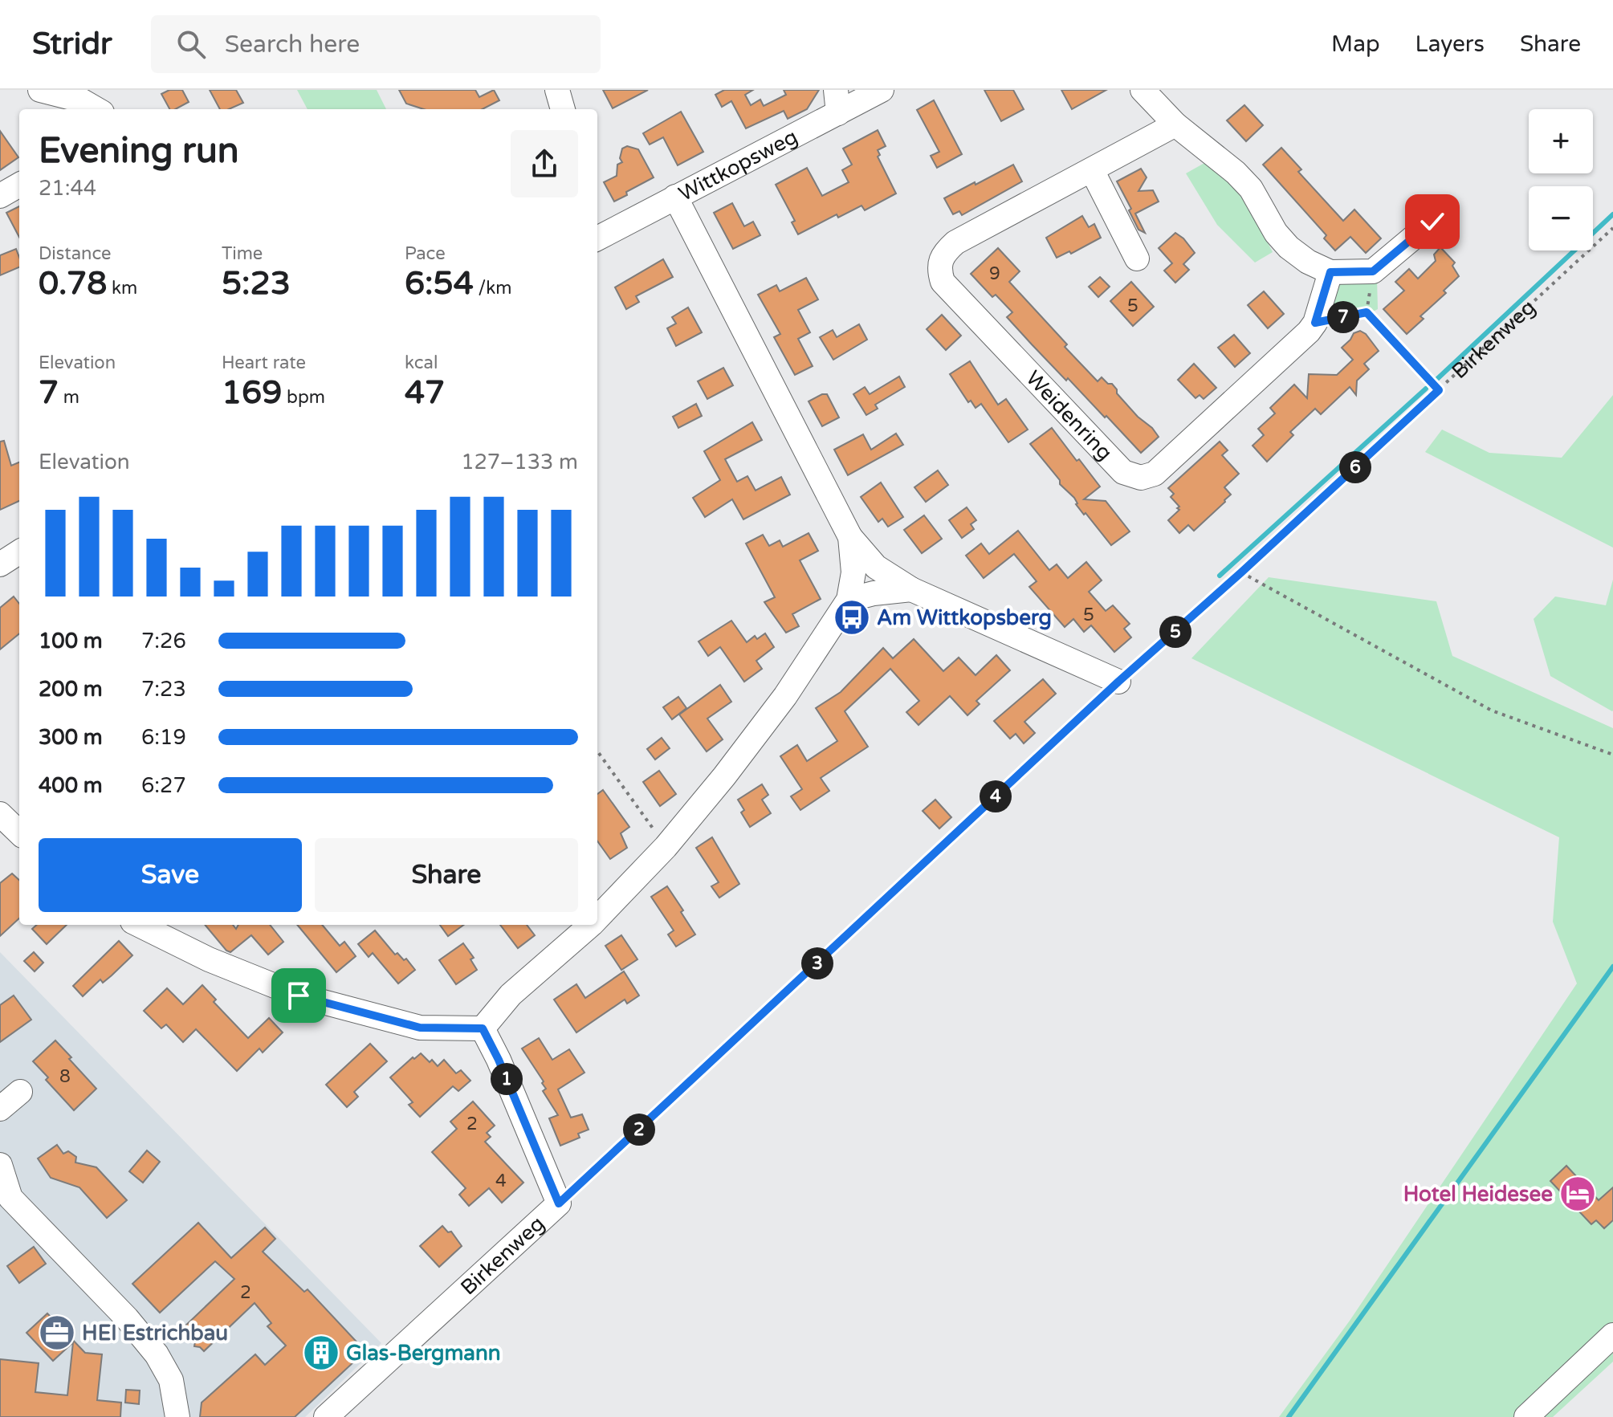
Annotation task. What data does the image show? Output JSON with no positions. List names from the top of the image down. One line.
{"streets":{"street":["Wittkopsweg","Birkenweg","Weidenring"]},"places":{"bus stop":["Am Wittkopsberg"],"hotel":["Hotel Heidesee"],"office":["HEI Estrichbau"],"building":["Glas-Bergmann"]},"house_numbers":["9","5","5","8","2","4","2"],"page":{"header":"Stridr","search":"Search here","nav":["Map","Layers","Share"],"map_buttons":["+","−"],"heading":["Evening run","21:44"],"stats":[["Distance","0.78 km"],["Time","5:23"],["Pace","6:54 /km"],["Elevation","7 m"],["Heart rate","169 bpm"],["kcal","47"]],"pins":["7","6","5","4","3","1","2"],"chart":["Elevation","127–133 m"],"list":[{"name":"100 m","note":"7:26"},{"name":"200 m","note":"7:23"},{"name":"300 m","note":"6:19"},{"name":"400 m","note":"6:27"}],"buttons":["Save","Share"]}}
